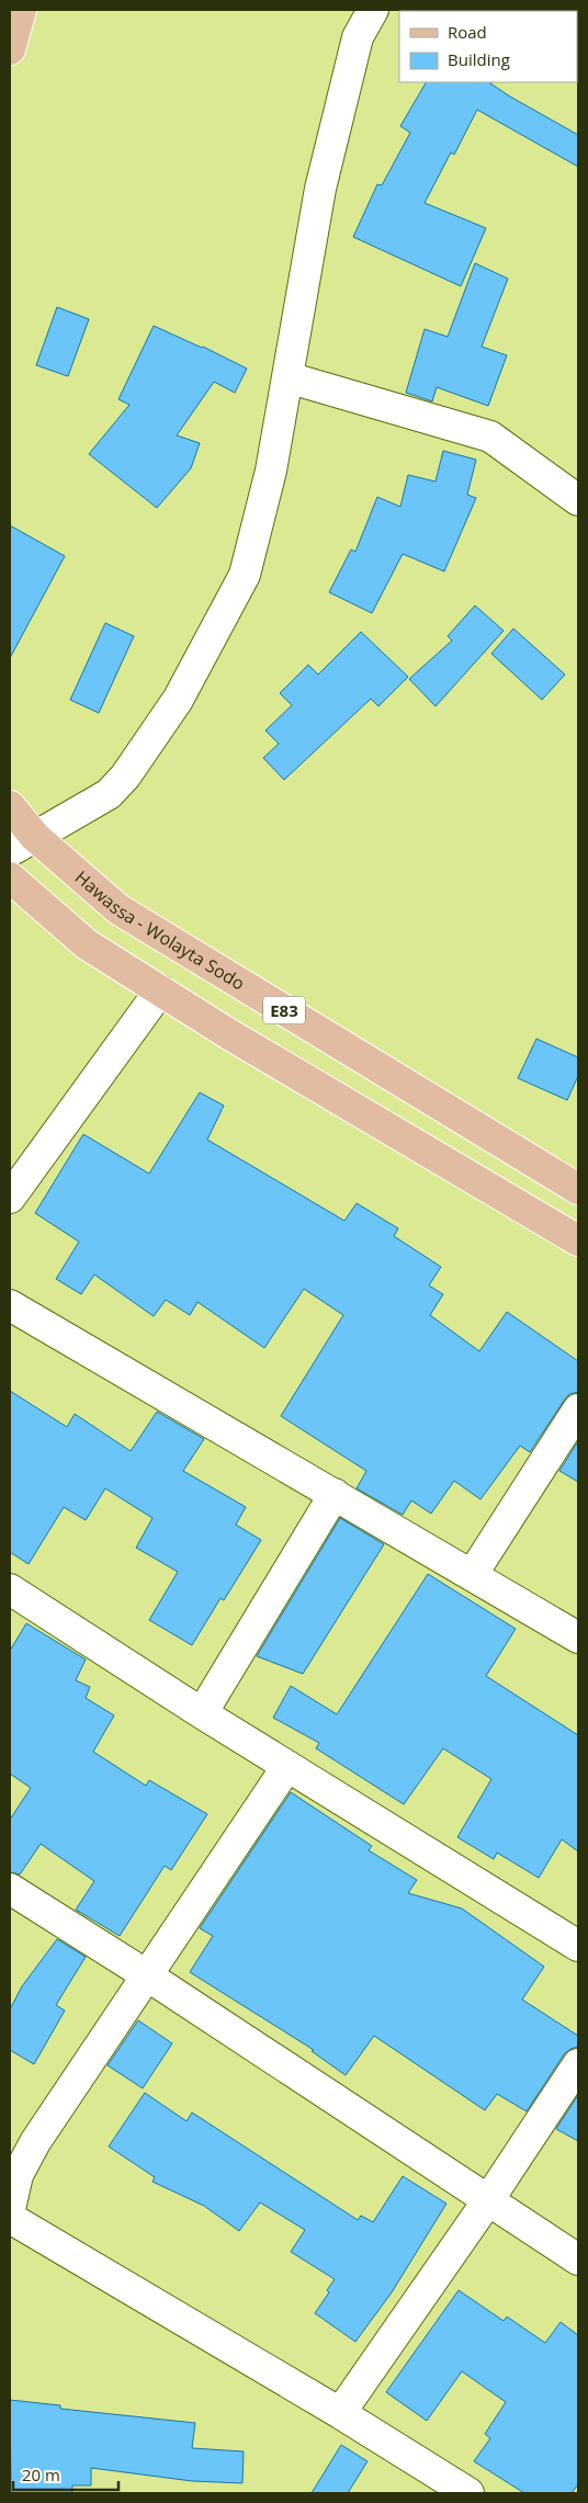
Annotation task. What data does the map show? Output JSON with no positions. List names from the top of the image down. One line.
{"streets":{"main road":["Hawassa - Wolayta Sodo","E83"]},"legend":["Road","Building"],"scale_bar":"20 m"}
